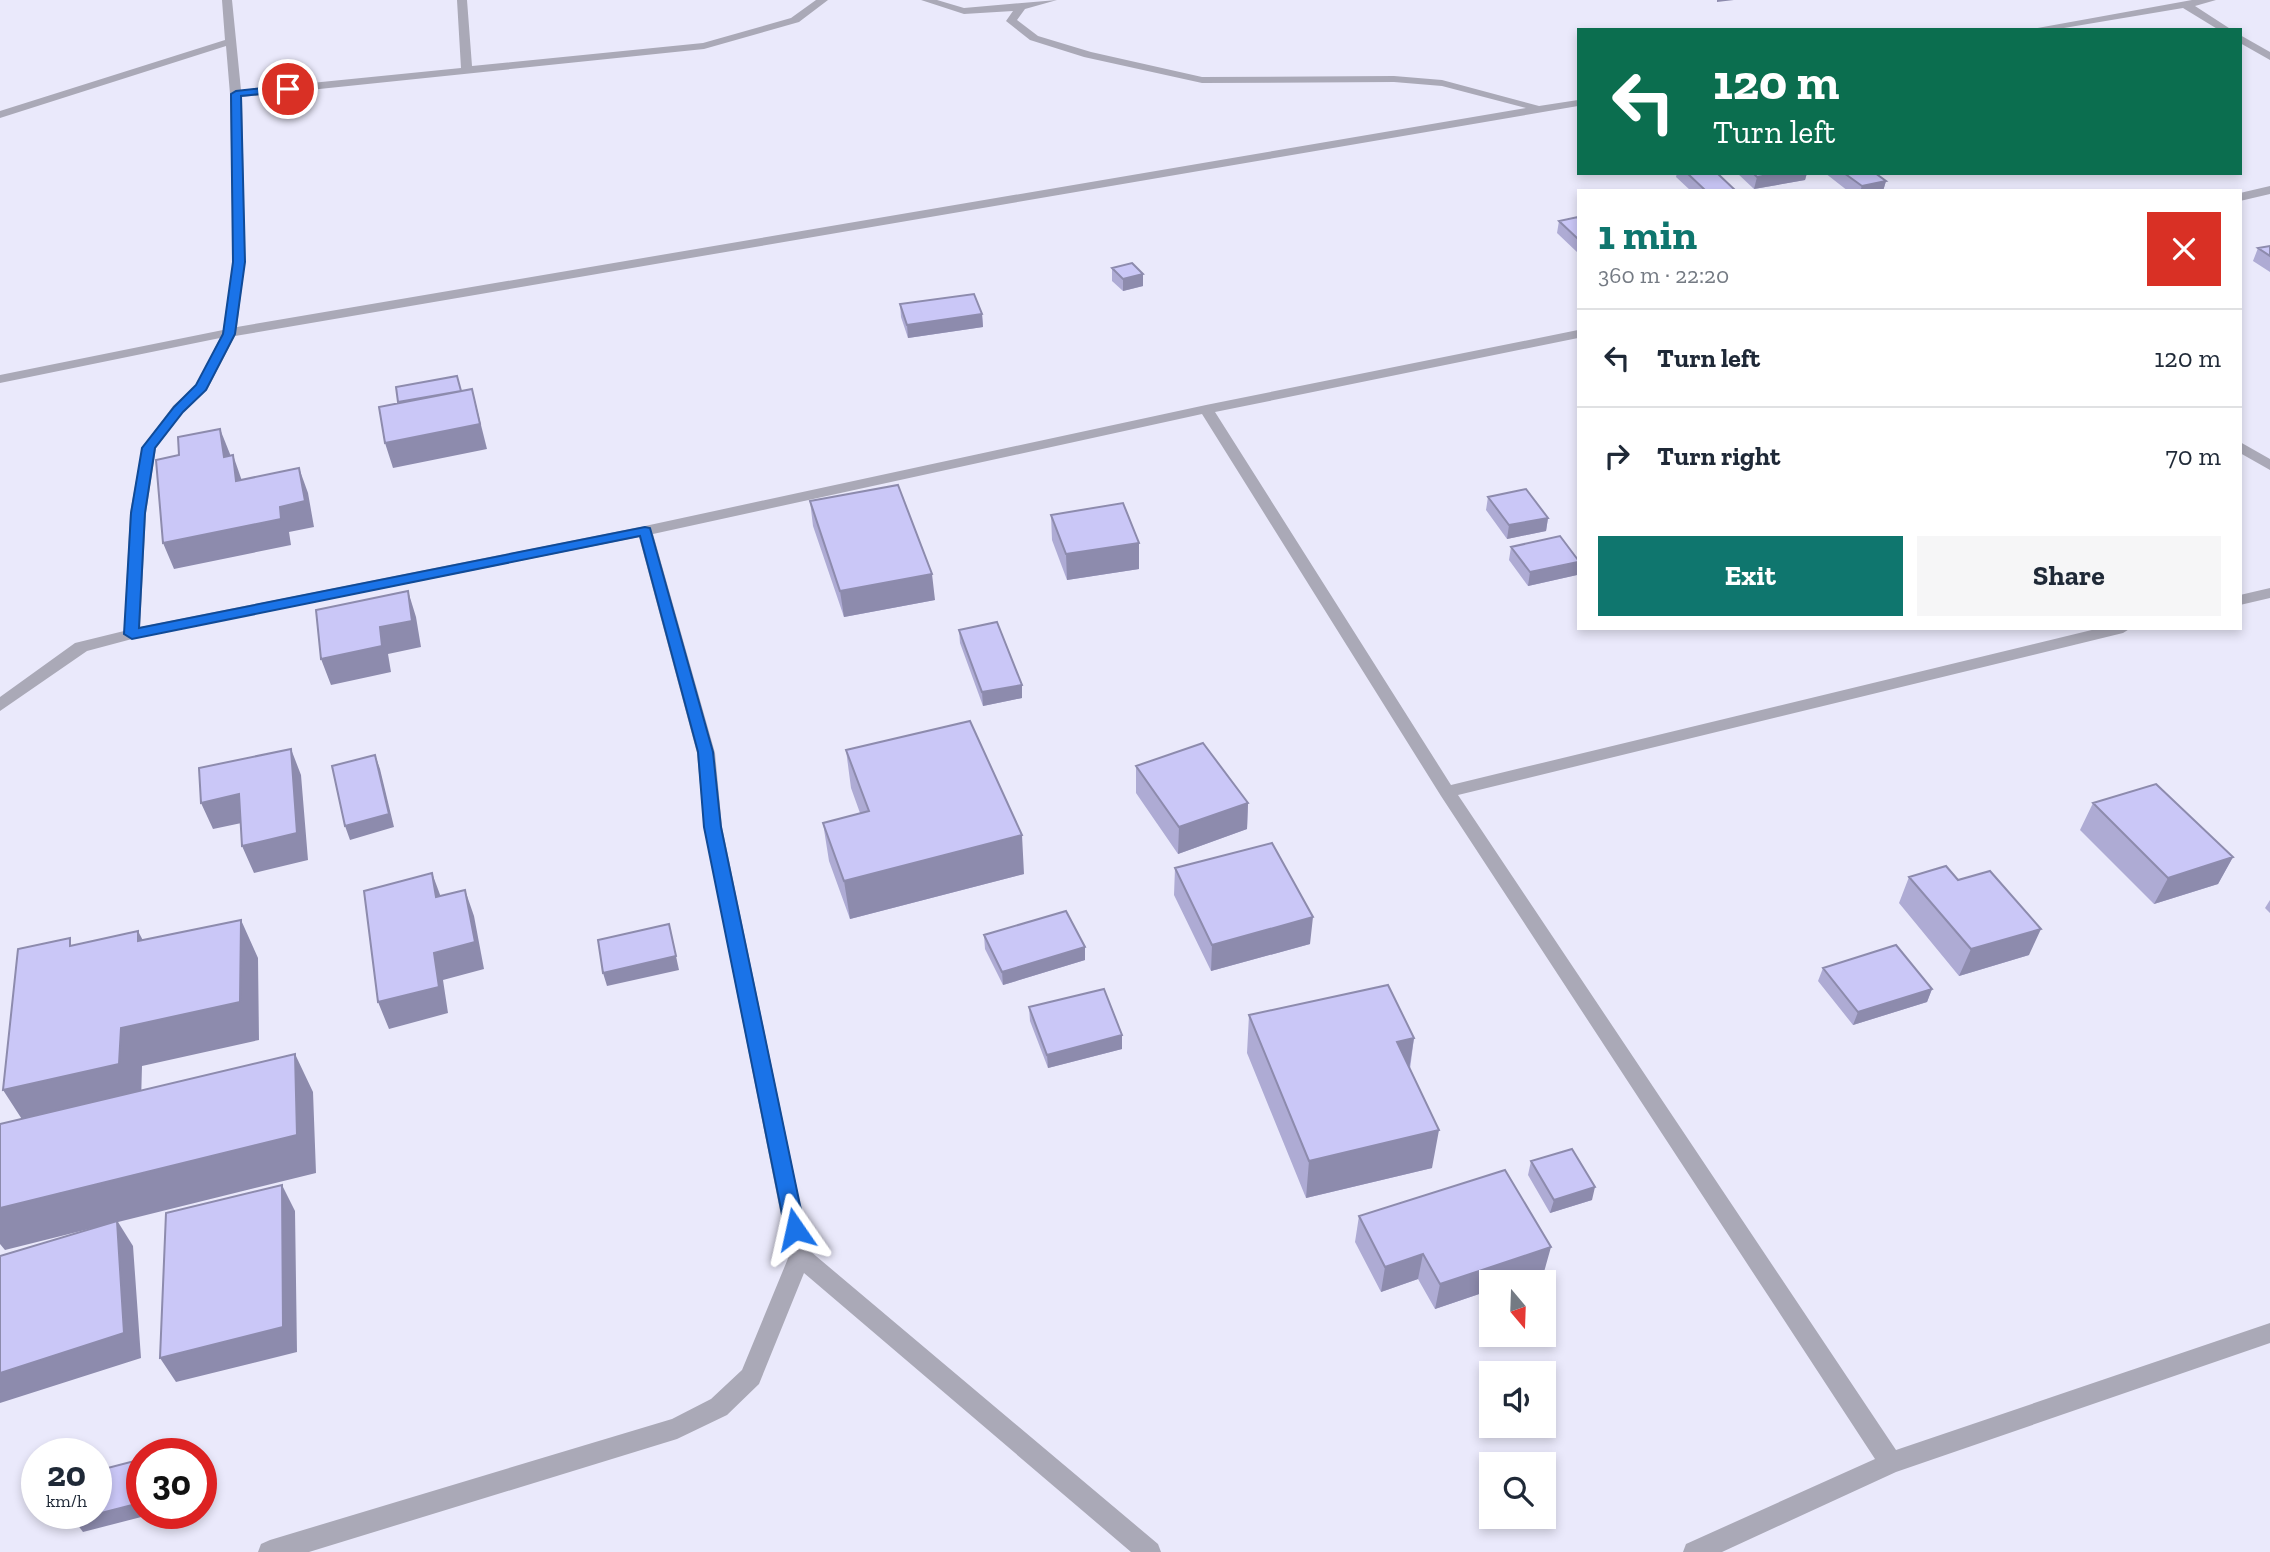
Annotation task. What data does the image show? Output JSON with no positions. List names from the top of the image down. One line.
{"north":"bottom","page":{"turn":["120 m","Turn left"],"heading":["1 min","360 m · 22:20"],"list":[{"name":"Turn left","value":"120 m"},{"name":"Turn right","value":"70 m"}],"buttons":["Exit","Share"],"speed":"20 km/h","limit":"30"}}
